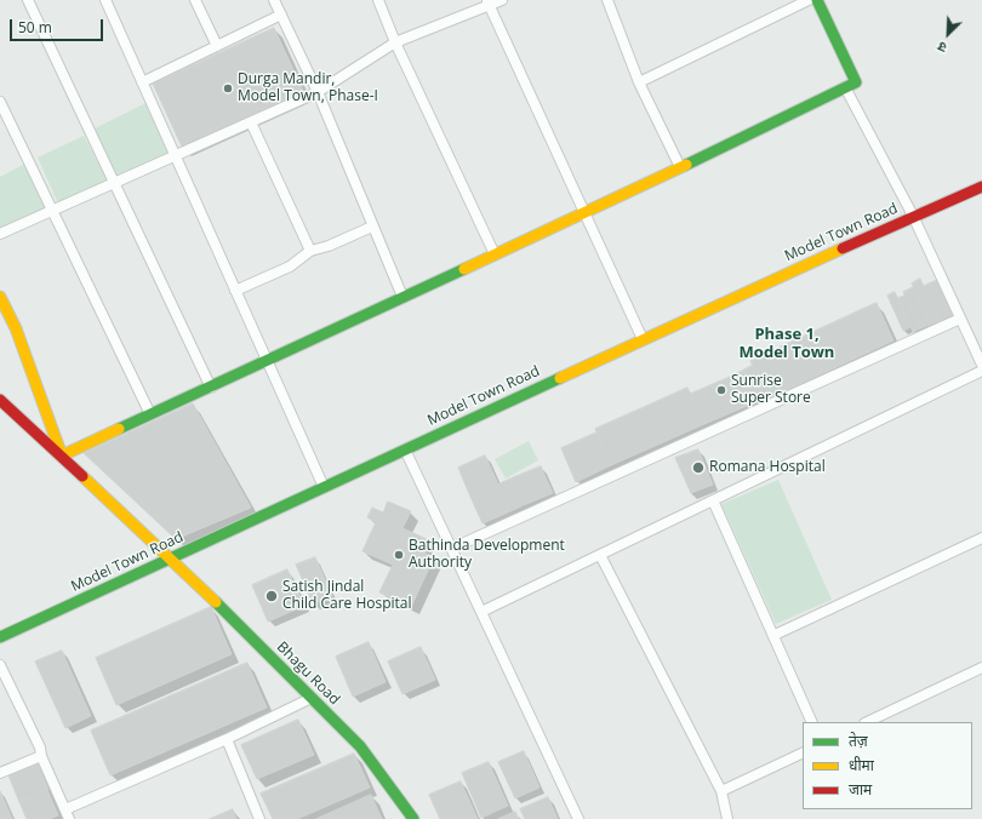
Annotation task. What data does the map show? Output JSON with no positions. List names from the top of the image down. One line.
{"streets":{"street":["Model Town Road","Bhagu Road"]},"crossings":[["Model Town Road","Bhagu Road"]],"districts":["Phase 1, Model Town"],"places":["Durga Mandir, Model Town, Phase-I","Sunrise Super Store","Romana Hospital","Bathinda Development Authority","Satish Jindal Child Care Hospital"],"legend":["तेज़","धीमा","जाम"],"scale_bar":"50 m","north":"bottom left"}
